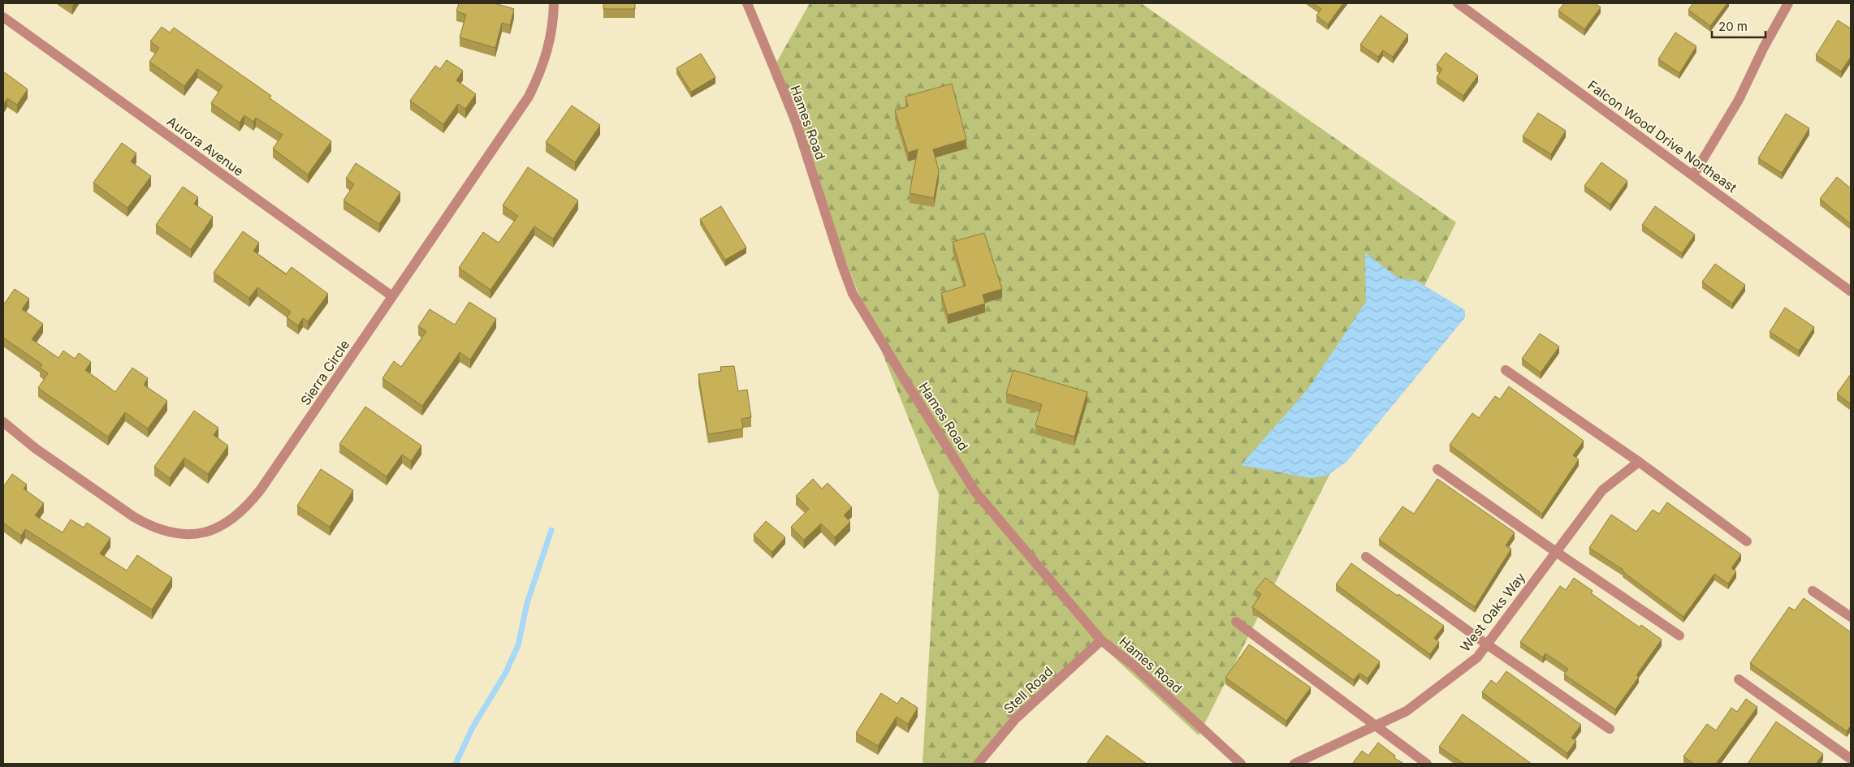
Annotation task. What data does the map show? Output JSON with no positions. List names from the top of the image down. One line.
{"streets":{"street":["Hames Road","Falcon Wood Drive Northeast","Aurora Avenue","Sierra Circle","West Oaks Way","Stell Road"]},"crossings":[["Hames Road","Stell Road"],["Aurora Avenue","Sierra Circle"]],"scale_bar":"20 m"}
